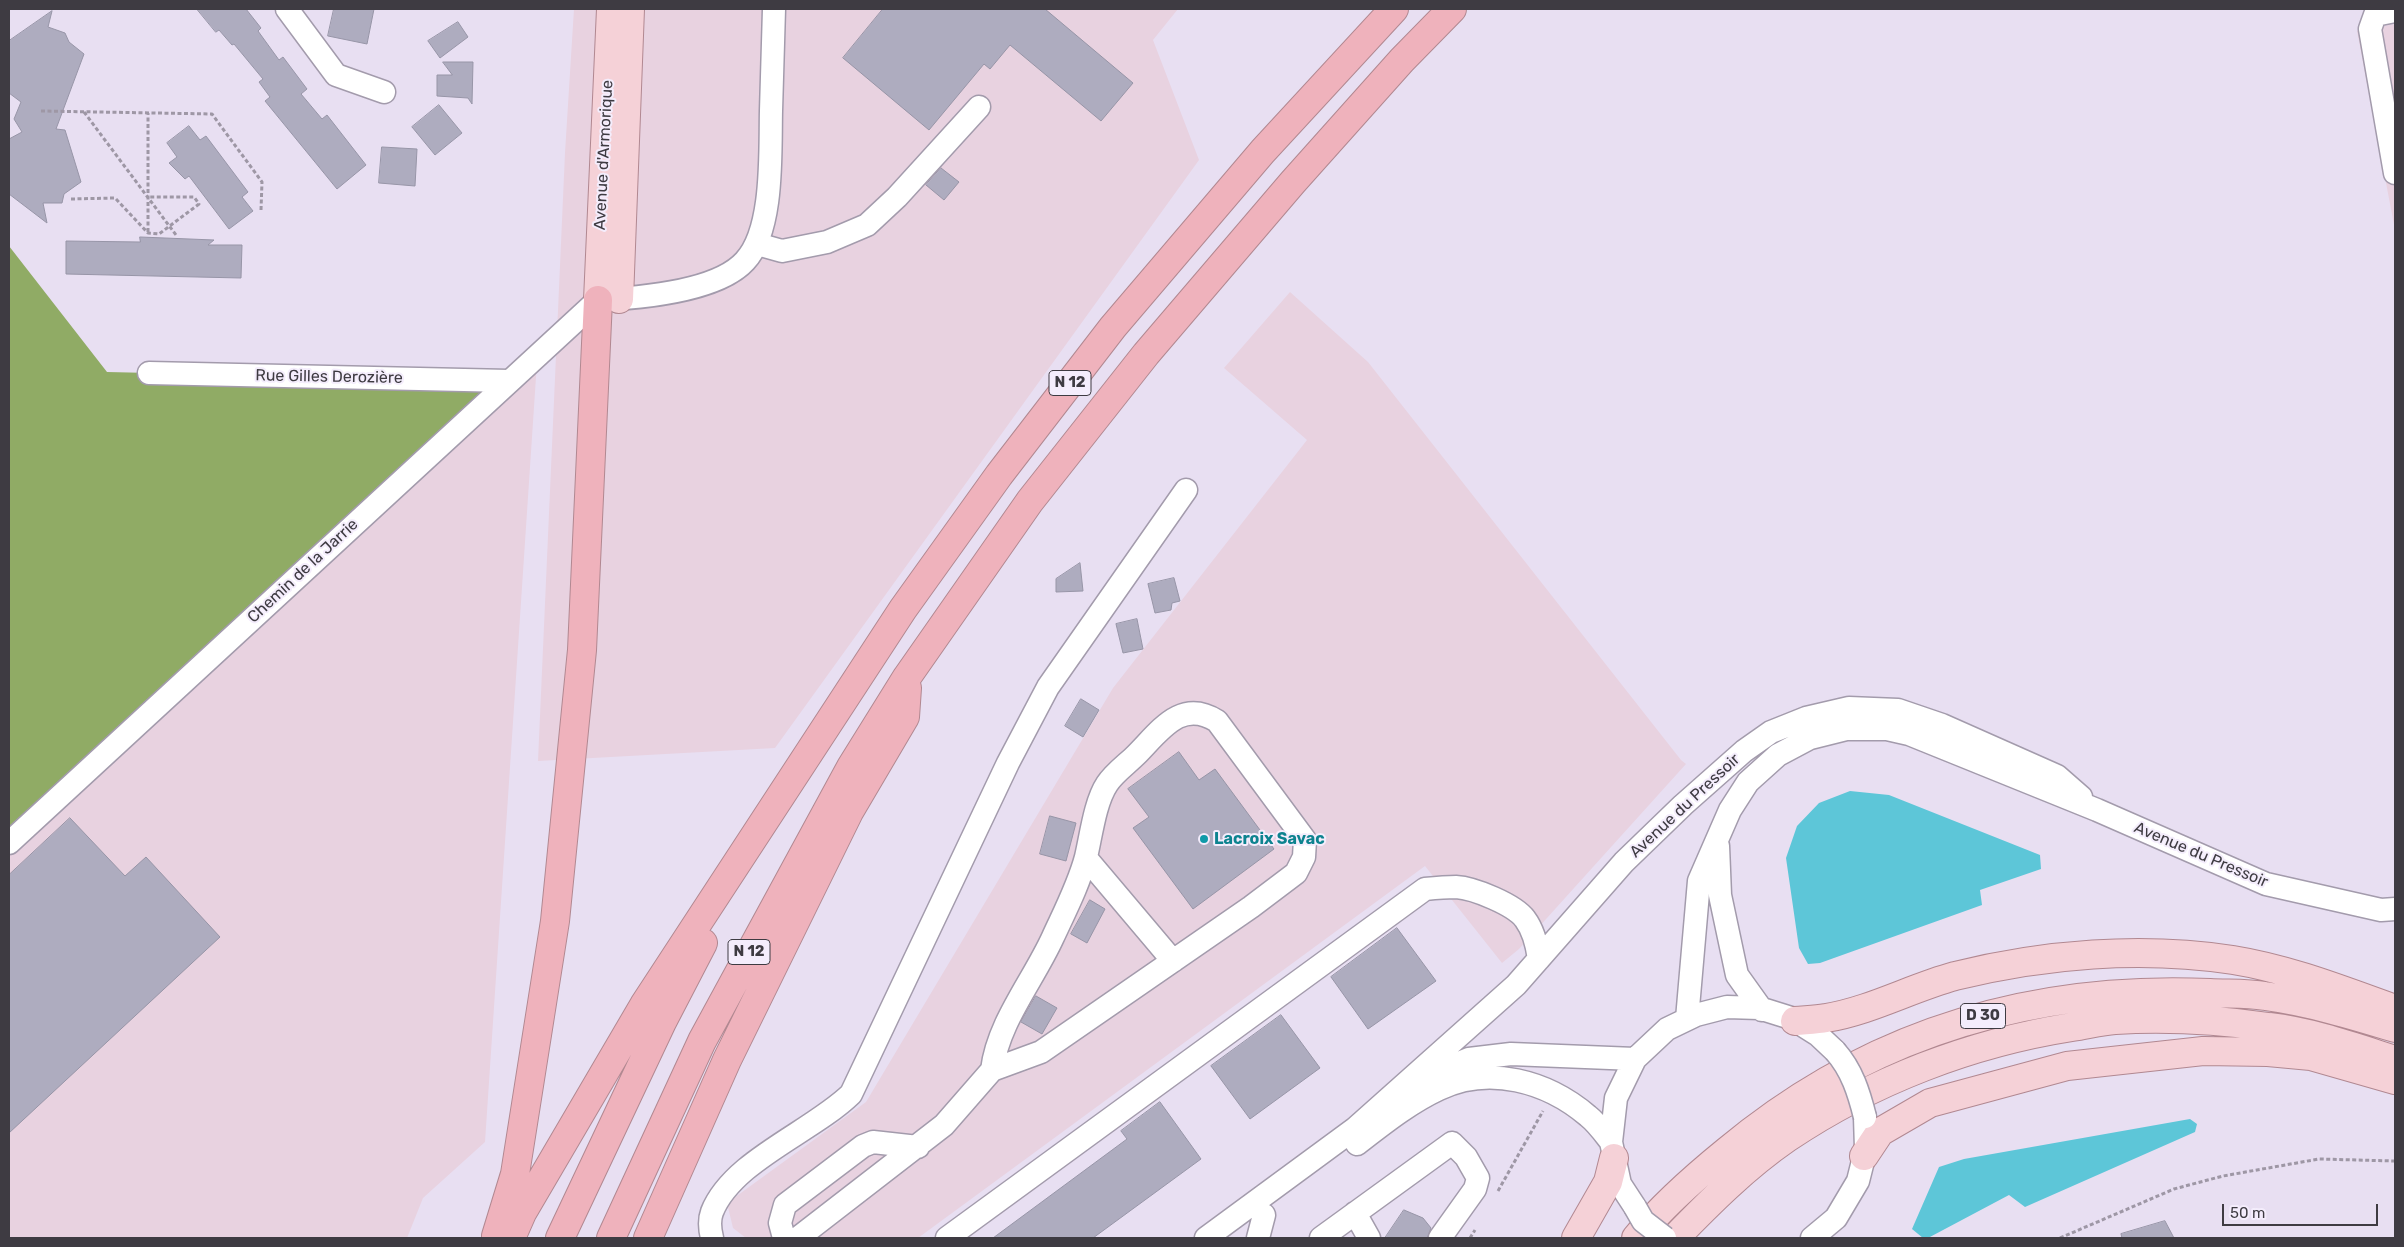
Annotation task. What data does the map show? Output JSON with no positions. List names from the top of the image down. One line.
{"streets":{"highway":["N 12"],"main road":["Avenue d'Armorique","D 30"],"street":["Rue Gilles Derozière","Chemin de la Jarrie","Avenue du Pressoir"]},"crossings":[["Avenue d'Armorique","Chemin de la Jarrie"],["Rue Gilles Derozière","Chemin de la Jarrie"]],"places":["Lacroix Savac"],"scale_bar":"50 m"}
